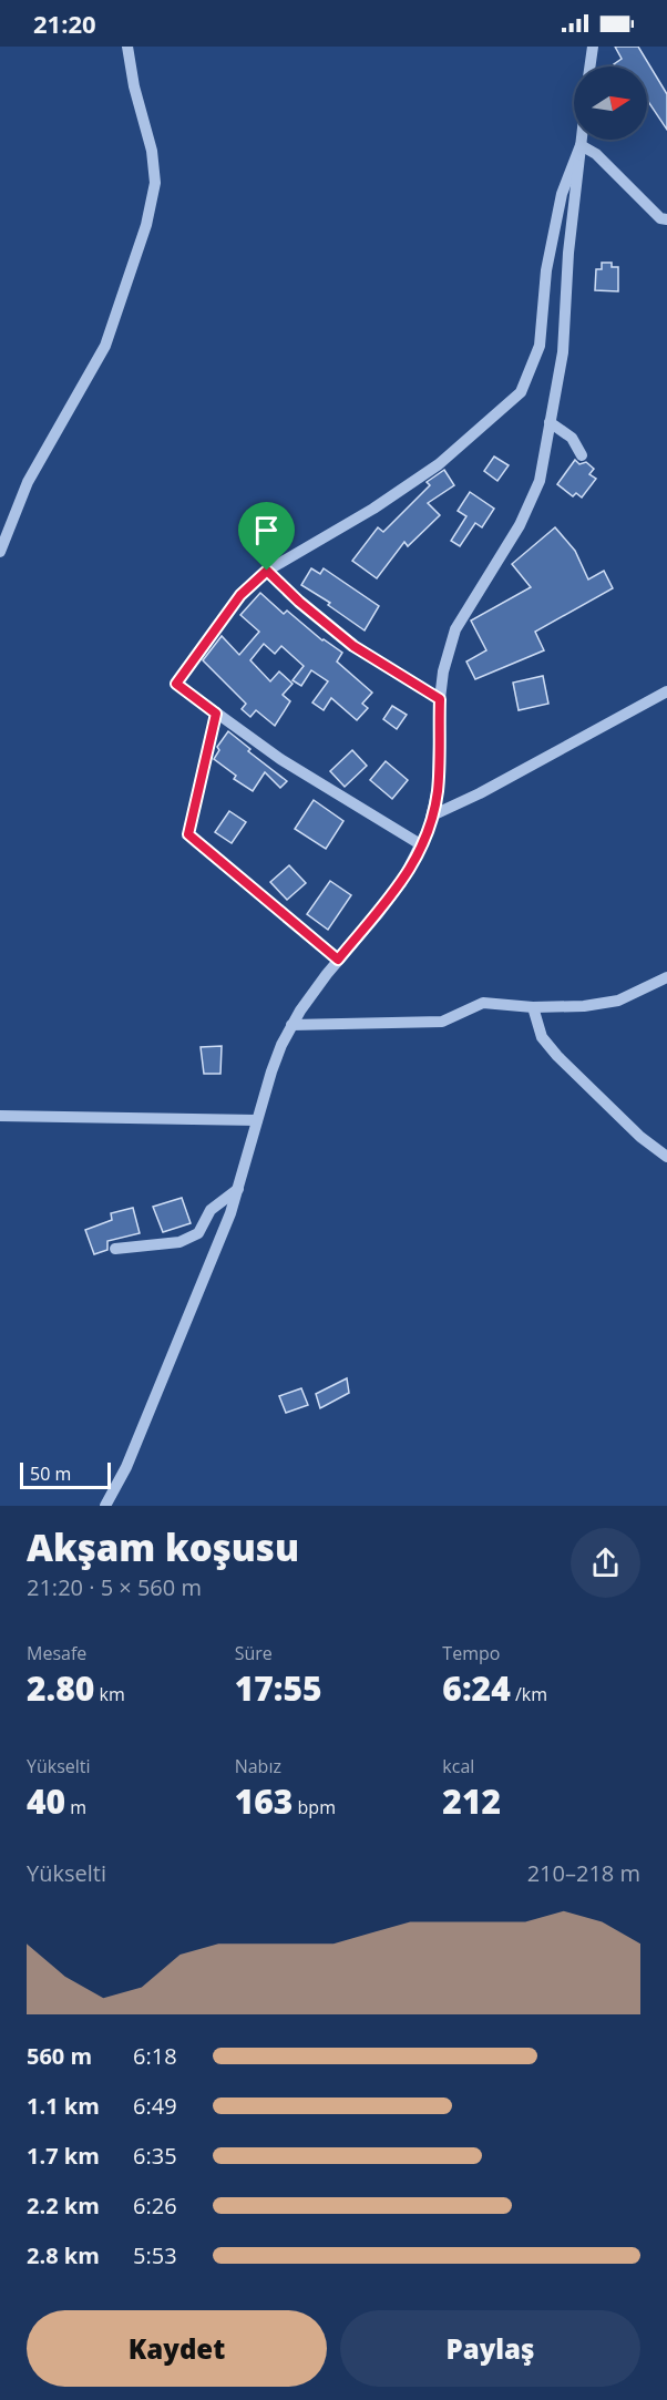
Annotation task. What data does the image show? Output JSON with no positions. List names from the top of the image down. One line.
{"scale_bar":"50 m","north":"right","page":{"status":"21:20","scale":"50 m","heading":["Akşam koşusu","21:20 · 5 × 560 m"],"stats":[["Mesafe","2.80 km"],["Süre","17:55"],["Tempo","6:24 /km"],["Yükselti","40 m"],["Nabız","163 bpm"],["kcal","212"]],"chart":["Yükselti","210–218 m"],"list":[{"name":"560 m","note":"6:18"},{"name":"1.1 km","note":"6:49"},{"name":"1.7 km","note":"6:35"},{"name":"2.2 km","note":"6:26"},{"name":"2.8 km","note":"5:53"}],"buttons":["Kaydet","Paylaş"]}}
